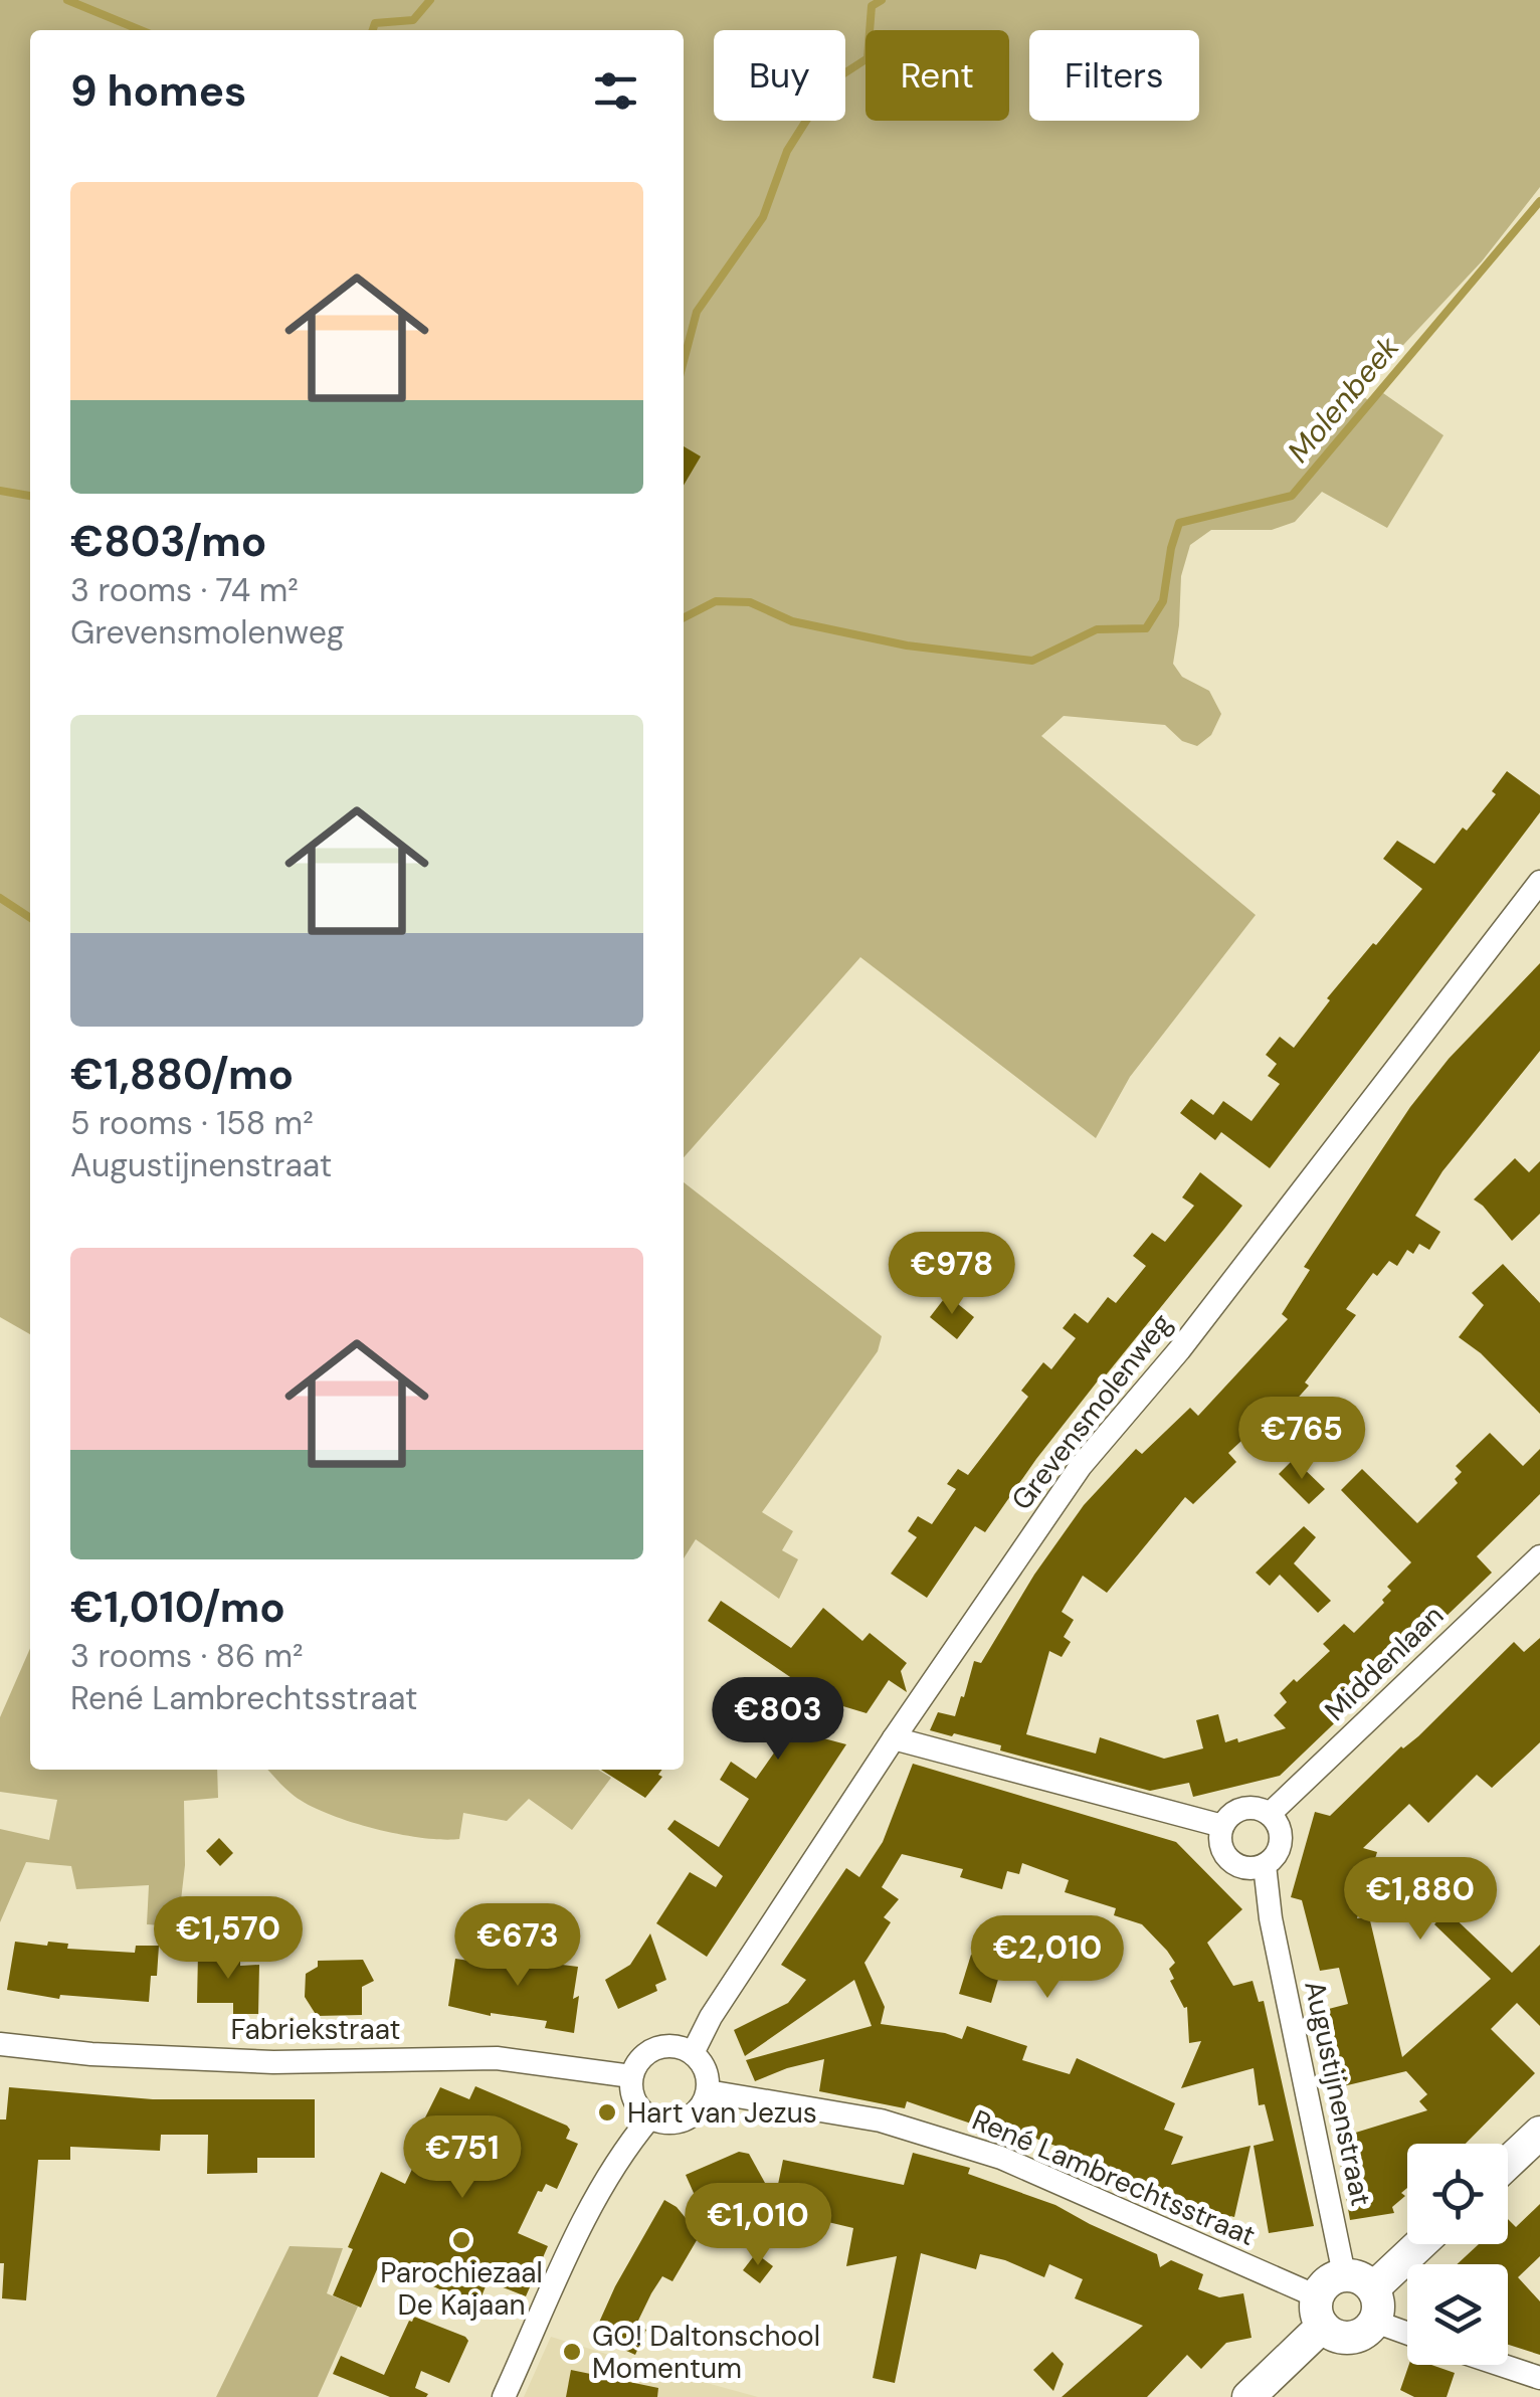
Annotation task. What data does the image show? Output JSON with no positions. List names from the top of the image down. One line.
{"streets":{"street":["Grevensmolenweg","Middenlaan","Fabriekstraat","Augustijnenstraat","René Lambrechtsstraat"]},"crossings":[["Grevensmolenweg","Fabriekstraat"],["Grevensmolenweg","René Lambrechtsstraat"],["Middenlaan","Augustijnenstraat"],["Fabriekstraat","René Lambrechtsstraat"]],"water":["Molenbeek"],"places":["Hart van Jezus","Parochiezaal De Kajaan","GO! Daltonschool Momentum"],"page":{"chip":["Buy","Rent","Filters"],"heading":"9 homes","list":[{"name":"€803/mo","note":"3 rooms · 74 m² · Grevensmolenweg"},{"name":"€1,880/mo","note":"5 rooms · 158 m² · Augustijnenstraat"},{"name":"€1,010/mo","note":"3 rooms · 86 m² · René Lambrechtsstraat"}],"price":["€978","€765","€803","€1,880","€1,570","€673","€2,010","€751","€1,010"]}}
